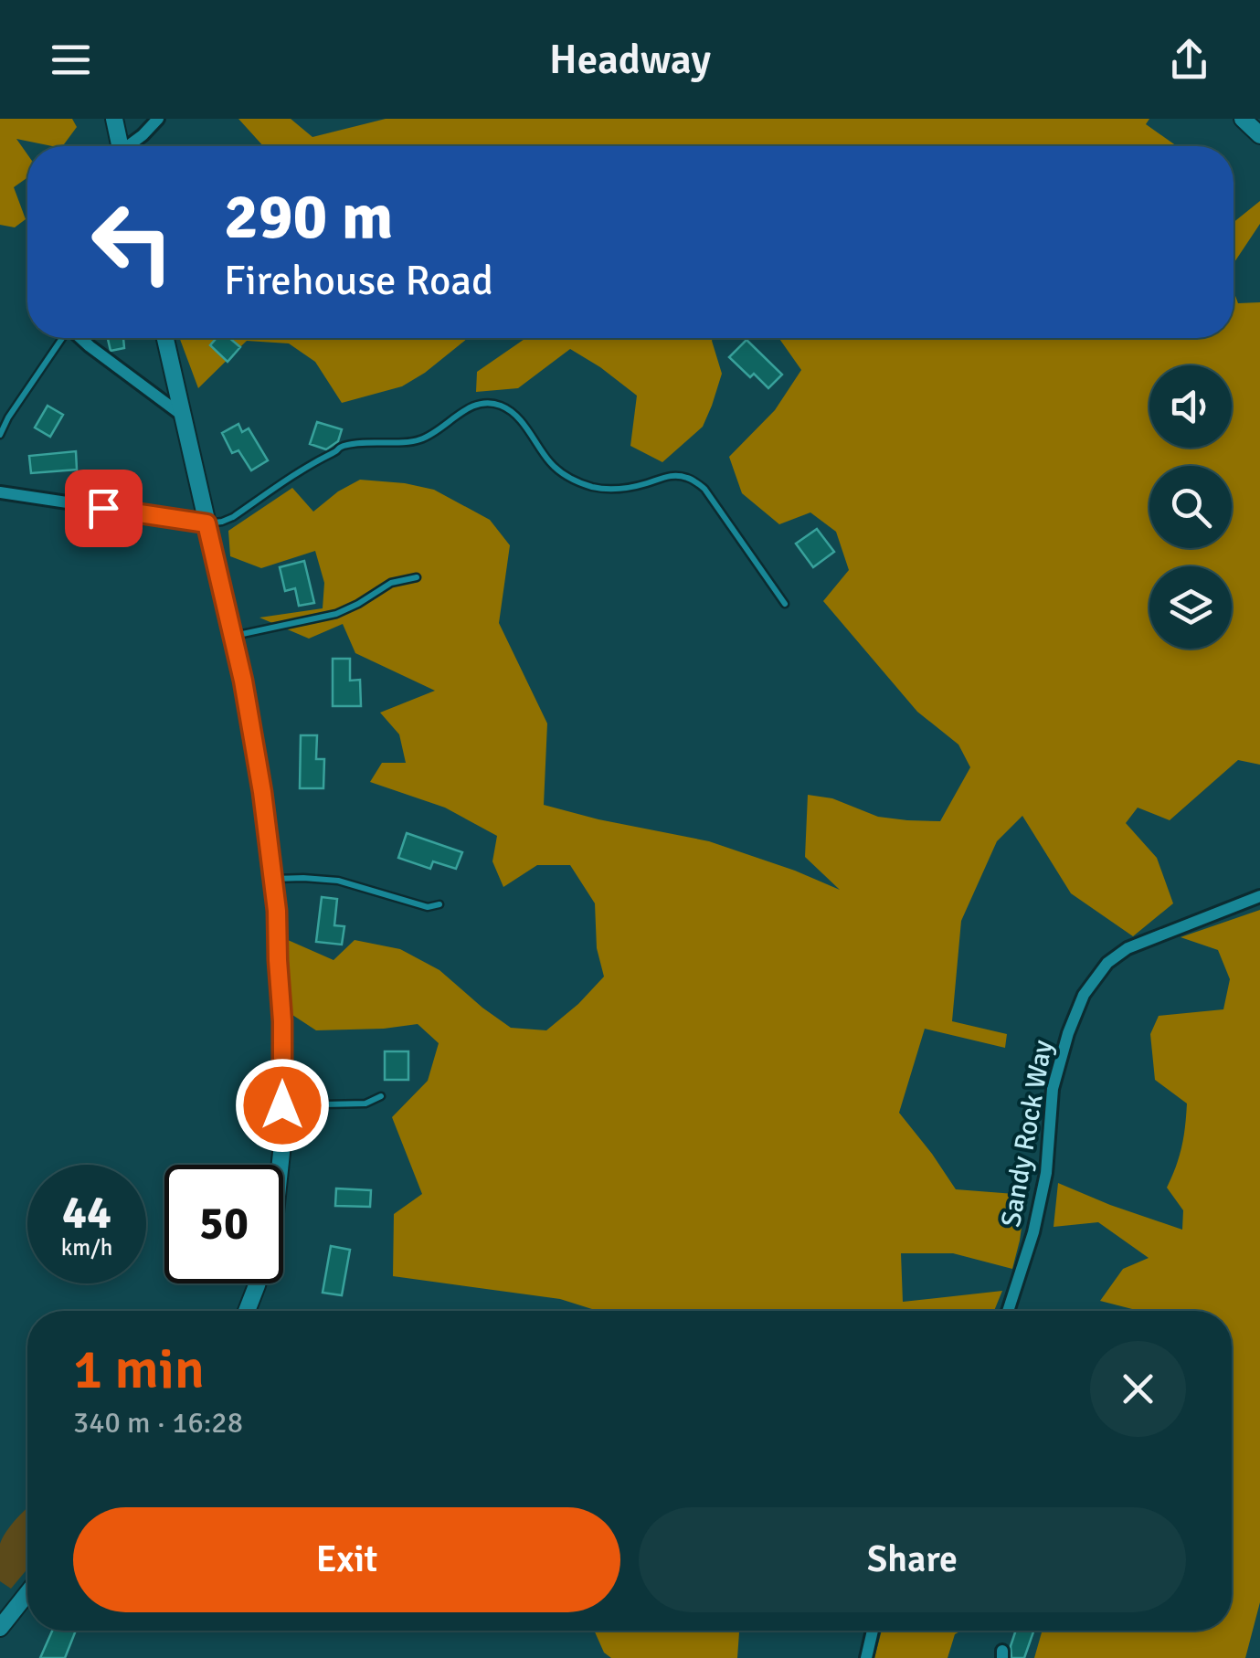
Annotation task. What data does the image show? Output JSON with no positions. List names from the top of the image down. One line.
{"streets":{"street":["Sandy Rock Way"]},"page":{"header":"Headway","turn":["290 m","Firehouse Road"],"speed":"44 km/h","limit":"50","heading":["1 min","340 m · 16:28"],"buttons":["Exit","Share"]}}
